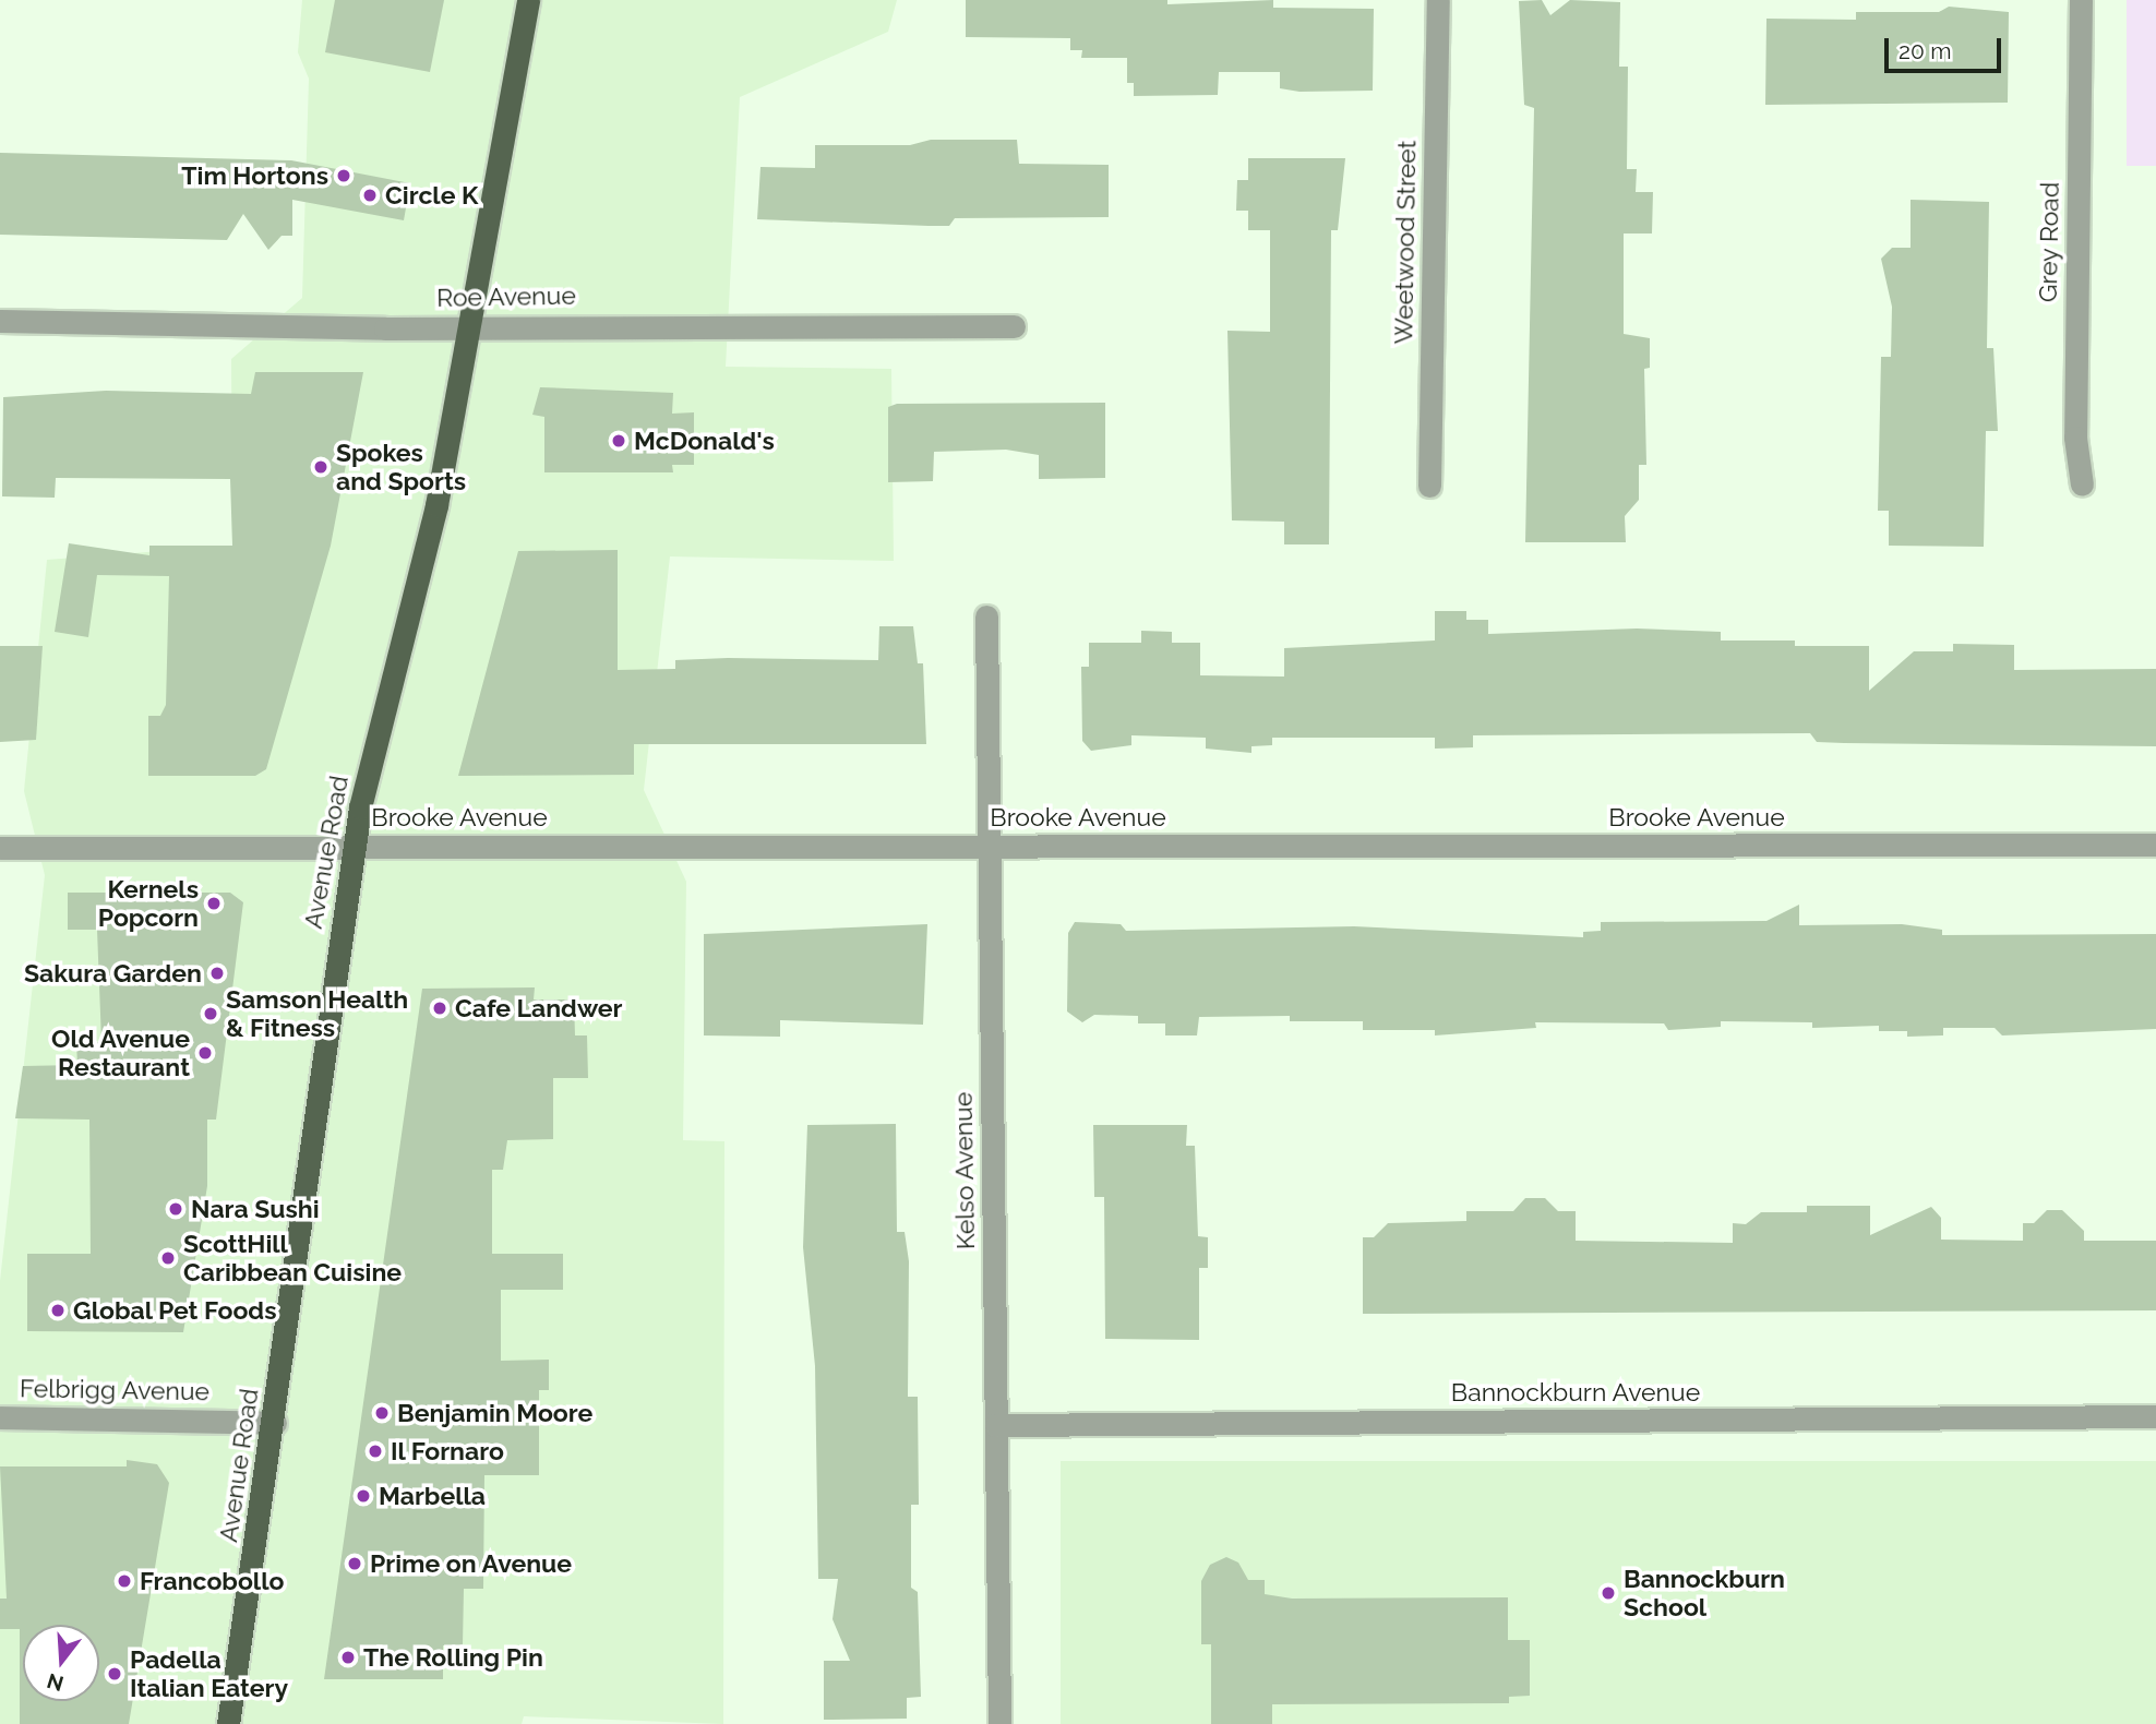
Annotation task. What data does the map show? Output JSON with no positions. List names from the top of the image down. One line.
{"streets":{"main road":["Avenue Road"],"street":["Weetwood Street","Grey Road","Roe Avenue","Brooke Avenue","Kelso Avenue","Felbrigg Avenue","Bannockburn Avenue"]},"crossings":[["Roe Avenue","Avenue Road"],["Brooke Avenue","Avenue Road"],["Brooke Avenue","Kelso Avenue"],["Avenue Road","Felbrigg Avenue"],["Kelso Avenue","Bannockburn Avenue"]],"places":["Tim Hortons","Circle K","McDonald's","Spokes and Sports","Kernels Popcorn","Sakura Garden","Cafe Landwer","Samson Health & Fitness","Old Avenue Restaurant","Nara Sushi","ScottHill Caribbean Cuisine","Global Pet Foods","Benjamin Moore","Il Fornaro","Marbella","Prime on Avenue","Francobollo","Bannockburn School","The Rolling Pin","Padella Italian Eatery"],"scale_bar":"20 m","north":"bottom"}
